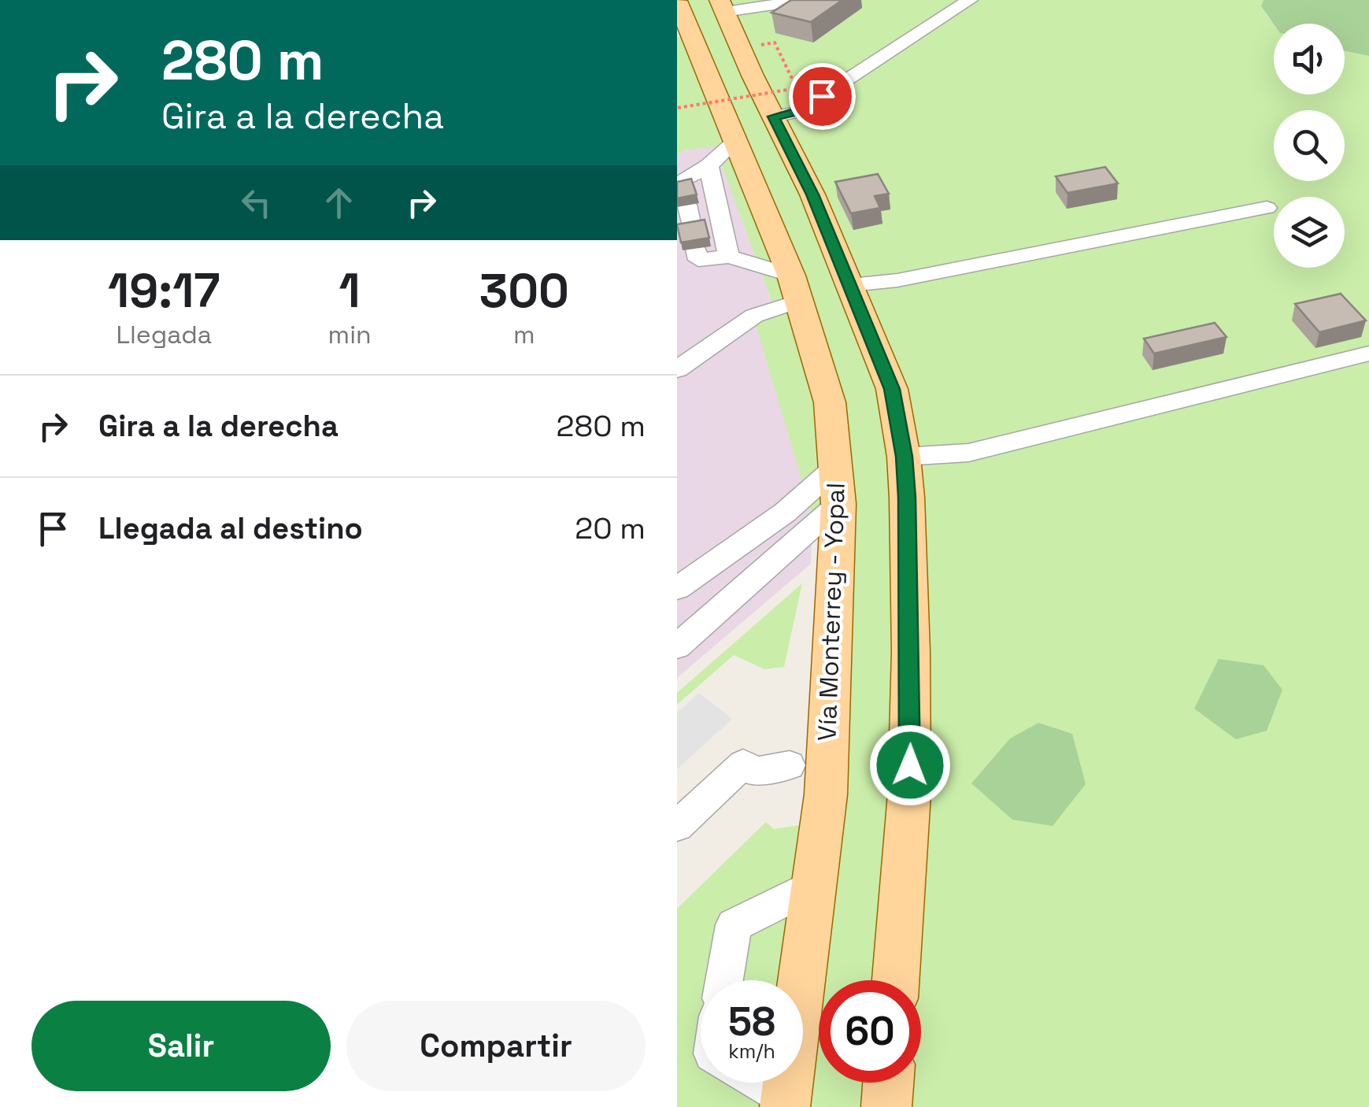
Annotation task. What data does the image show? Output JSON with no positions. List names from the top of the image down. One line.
{"streets":{"main road":["Vía Monterrey - Yopal"]},"page":{"turn":["280 m","Gira a la derecha"],"eta":["19:17","Llegada","1","min","300","m"],"list":[{"name":"Gira a la derecha","value":"280 m"},{"name":"Llegada al destino","value":"20 m"}],"speed":"58 km/h","limit":"60","buttons":["Salir","Compartir"]}}
